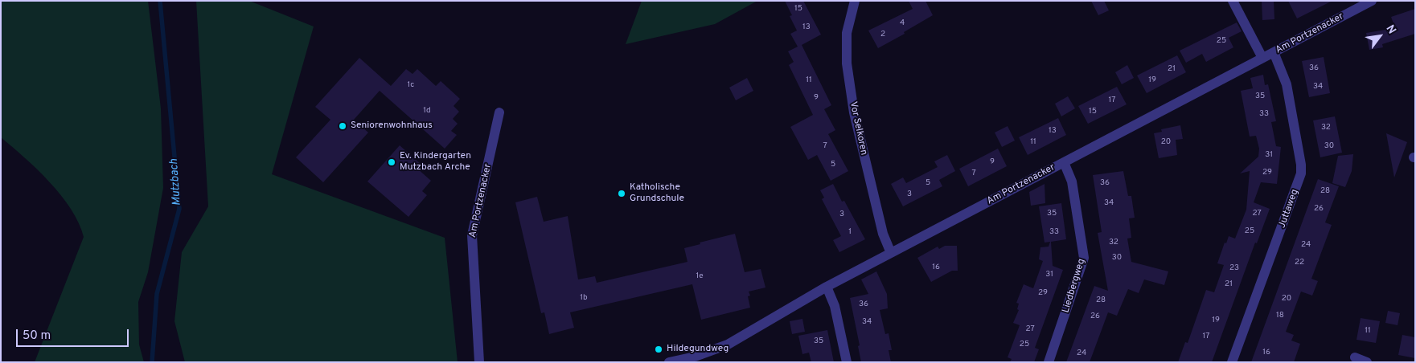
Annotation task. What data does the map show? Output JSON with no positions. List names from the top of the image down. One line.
{"streets":{"street":["Am Portzenacker","Vor Selkoren","Juttaweg","Liedbergweg"]},"crossings":[["Am Portzenacker","Vor Selkoren"],["Am Portzenacker","Juttaweg"],["Am Portzenacker","Liedbergweg"]],"water":["Mutzbach"],"places":["Seniorenwohnhaus","Ev. Kindergarten Mutzbach Arche","Katholische Grundschule","Hildegundweg"],"house_numbers":["15","4","13","2","25","36","21","11","19","1c","34","35","9","17","1d","15","33","32","13","11","20","7","30","31","9","5","29","7","5","36","28","3","34","26","35","27","3","25","1","33","32","24","30","22","16","23","31","1e","21","29","1b","20","28","36","18","26","19","34","27","11","17","35","25","16","24"],"scale_bar":"50 m","north":"top right"}
